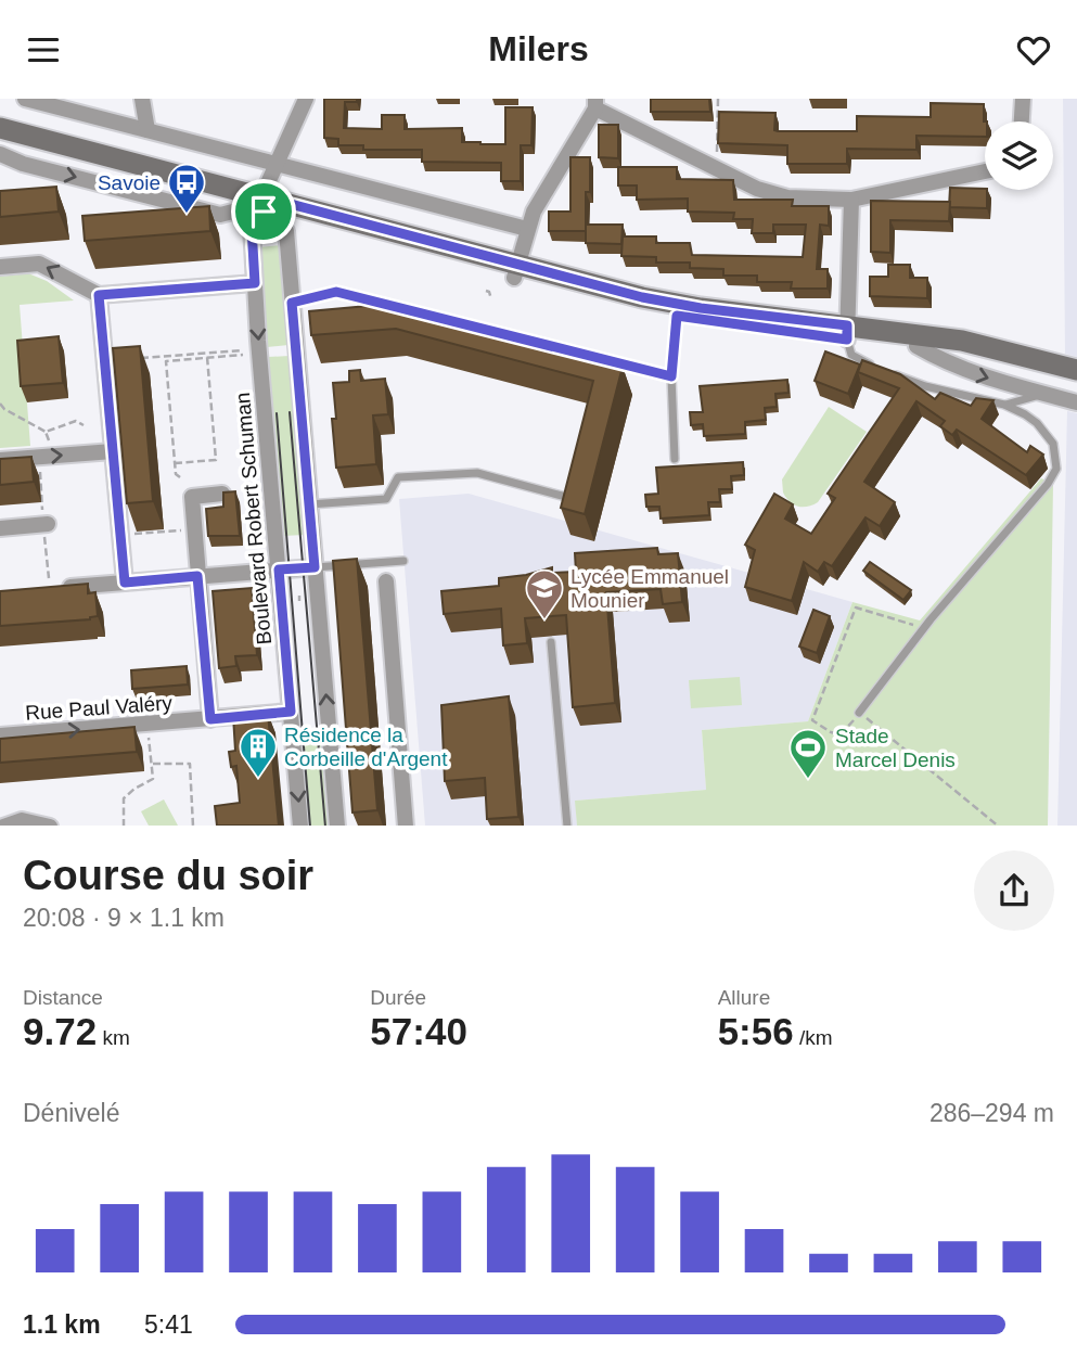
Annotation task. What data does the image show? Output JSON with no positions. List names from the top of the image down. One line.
{"streets":{"street":["Boulevard Robert Schuman","Rue Paul Valéry"]},"crossings":[["Boulevard Robert Schuman","Rue Paul Valéry"]],"one_way":["Rue Paul Valéry"],"places":{"bus stop":["Savoie"],"school or university":["Lycée Emmanuel Mounier"],"building":["Résidence la Corbeille d'Argent"],"sports":["Stade Marcel Denis"]},"page":{"header":"Milers","heading":["Course du soir","20:08 · 9 × 1.1 km"],"stats":[["Distance","9.72 km"],["Durée","57:40"],["Allure","5:56 /km"]],"chart":["Dénivelé","286–294 m"],"list":[{"name":"1.1 km","note":"5:41"}]}}
